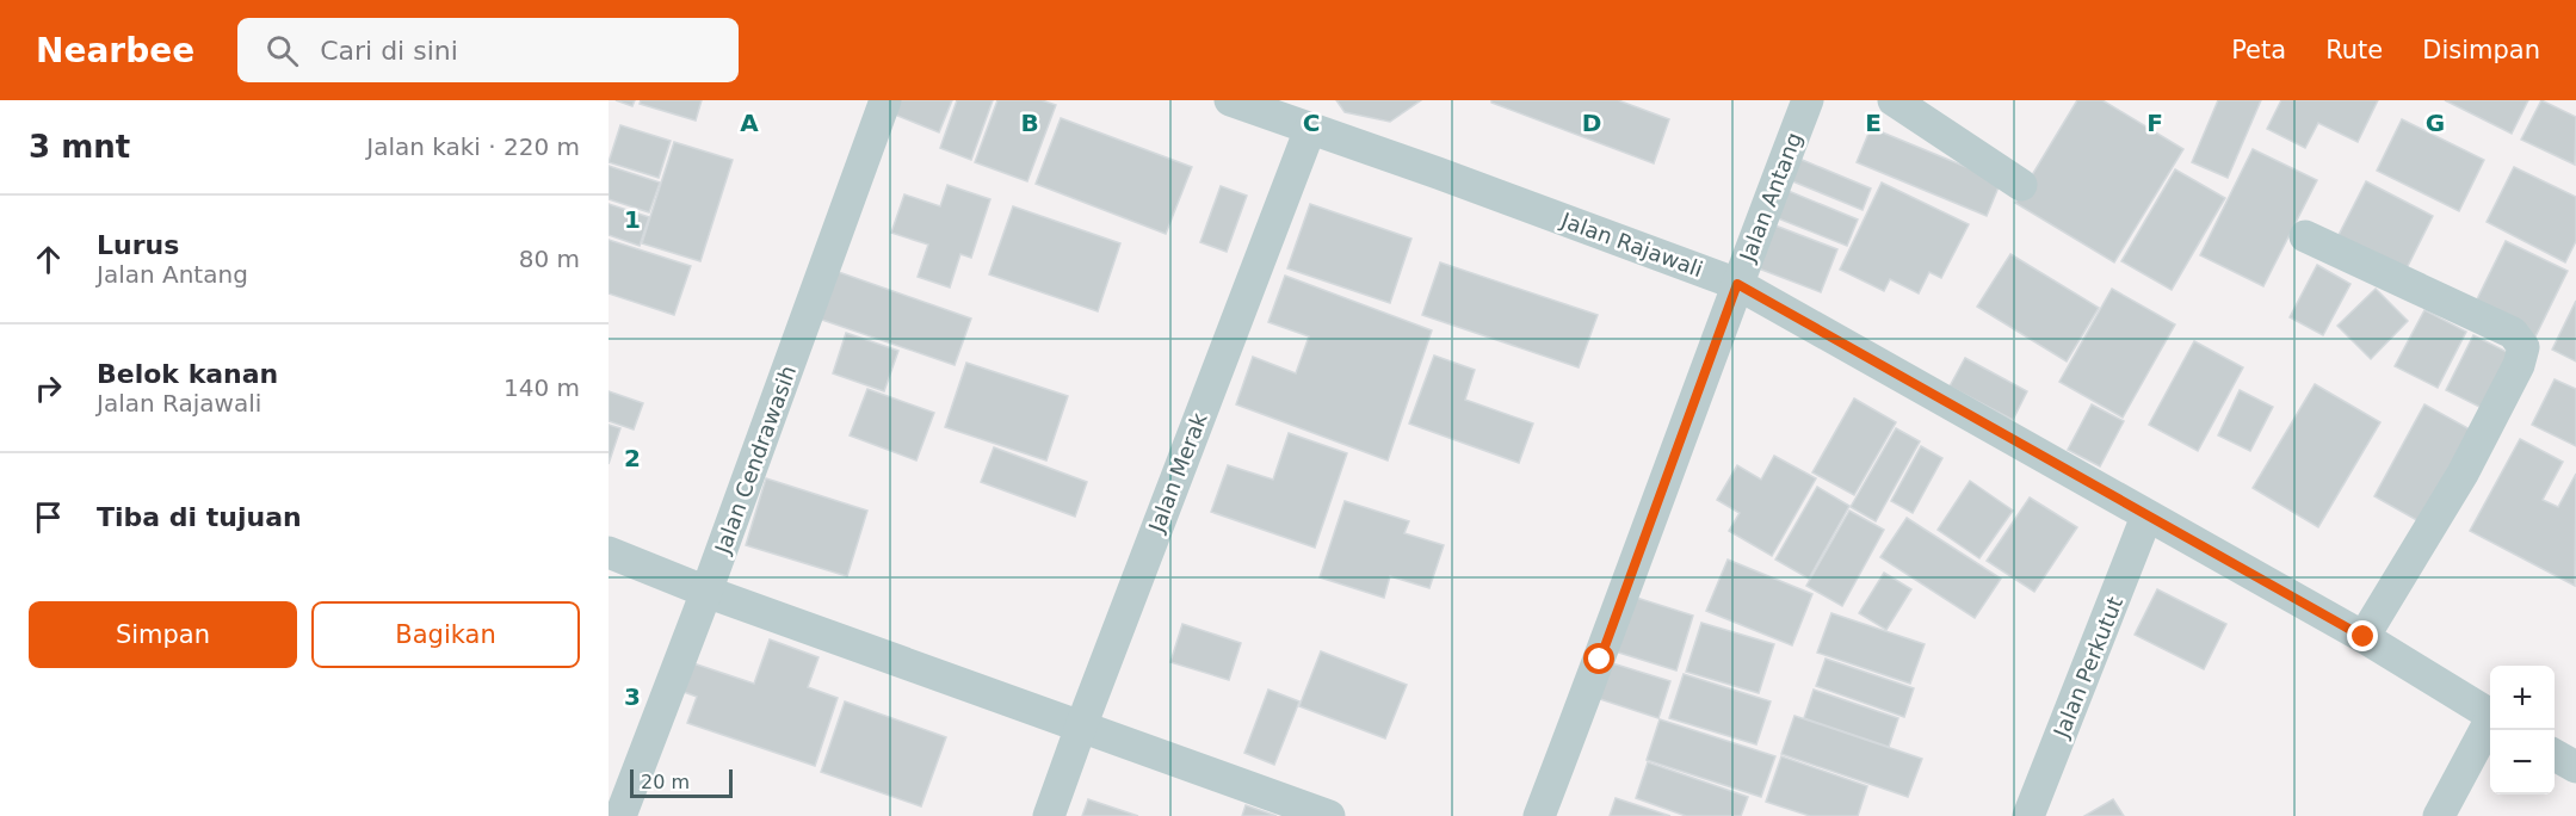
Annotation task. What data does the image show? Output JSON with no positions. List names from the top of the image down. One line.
{"streets":{"street":["Jalan Antang","Jalan Rajawali","Jalan Cendrawasih","Jalan Merak","Jalan Perkutut"]},"crossings":[["Jalan Antang","Jalan Rajawali"],["Jalan Rajawali","Jalan Merak"],["Jalan Rajawali","Jalan Perkutut"]],"scale_bar":"20 m","page":{"header":"Nearbee","search":"Cari di sini","nav":["Peta","Rute","Disimpan"],"heading":["3 mnt","Jalan kaki · 220 m"],"list":[["Lurus","Jalan Antang","80 m"],["Belok kanan","Jalan Rajawali","140 m"],"Tiba di tujuan"],"buttons":["Simpan","Bagikan"],"map_buttons":["+","−"],"scale":"20 m"},"grid":{"columns":["A","B","C","D","E","F","G"],"rows":["1","2","3"]}}
